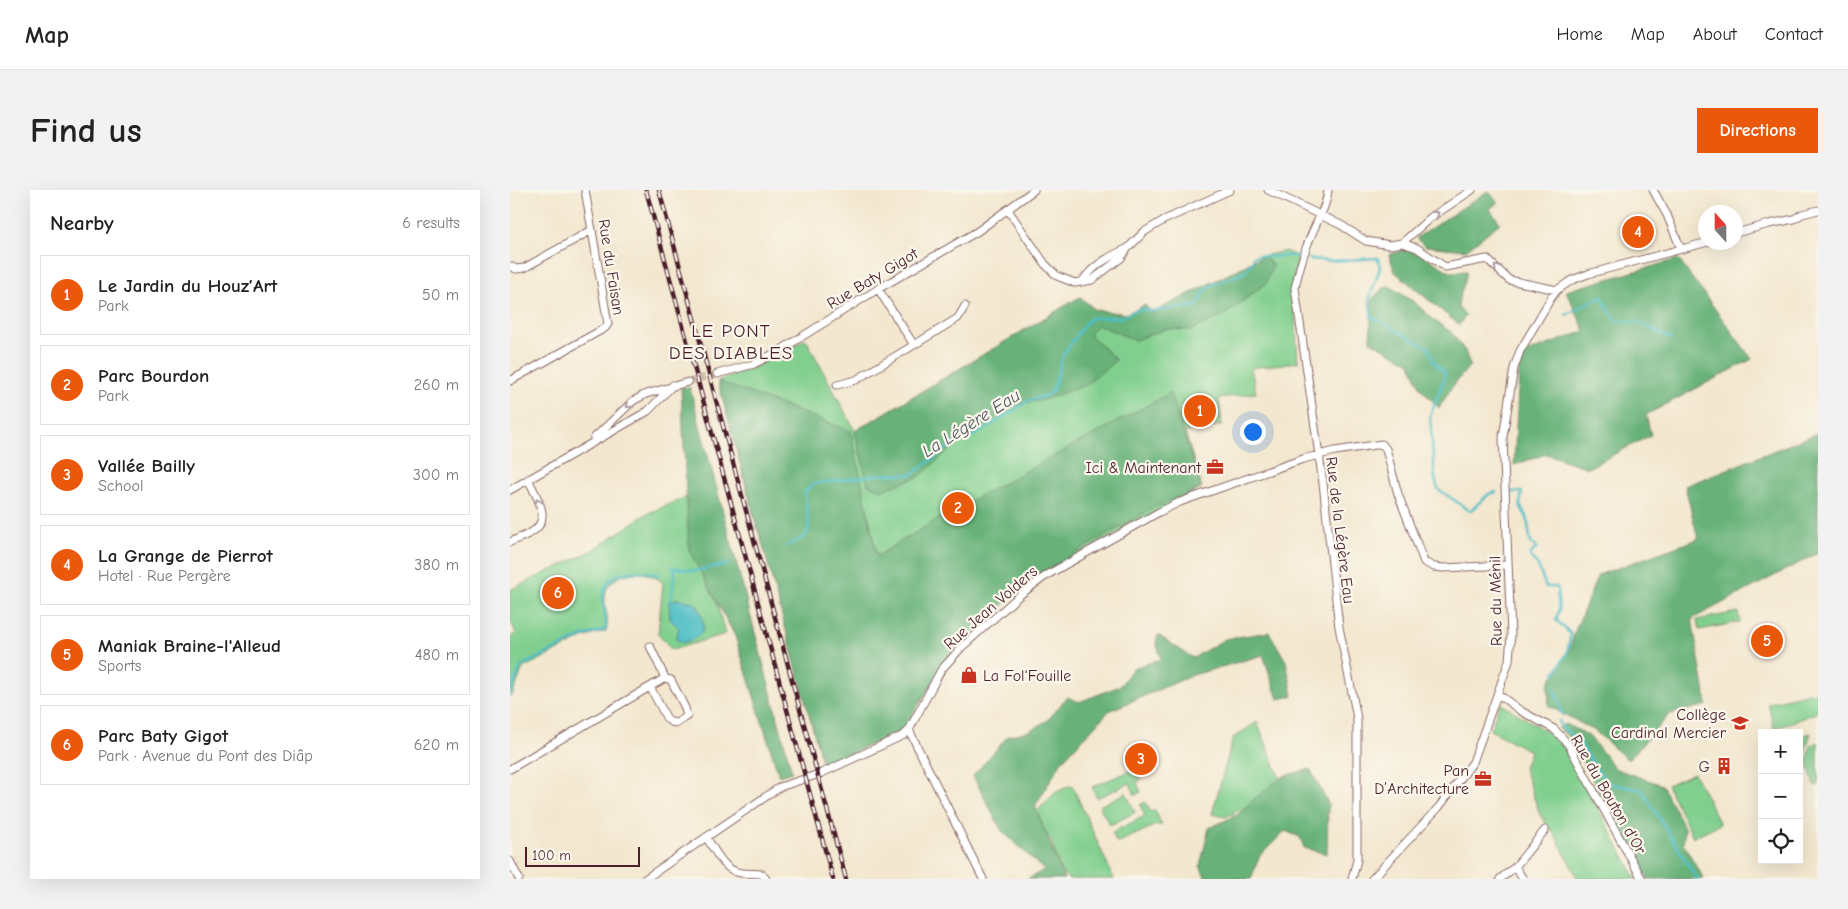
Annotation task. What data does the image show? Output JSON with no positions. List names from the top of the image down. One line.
{"streets":{"street":["Rue du Faisan","Rue Baty Gigot","Rue de la Légère Eau","Rue du Ménil","Rue Jean Volders","Rue du Bouton d'Or"]},"crossings":[["Rue de la Légère Eau","Rue Jean Volders"],["Rue du Ménil","Rue Jean Volders"],["Rue du Ménil","Rue du Bouton d'Or"]],"districts":["LE PONT DES DIABLES"],"water":["La Légère Eau"],"places":{"office":["Ici & Maintenant","Pan D’Architecture"],"shop":["La Fol'Fouille"],"school or university":["Collège Cardinal Mercier"],"building":["G"]},"scale_bar":"100 m","north":"top","page":{"header":"Map","nav":["Home","Map","About","Contact"],"buttons":"Directions","title":"Find us","heading":["Nearby","6 results"],"pins":["4","1","2","6","5","3"],"list":[{"mark":"1","name":"Le Jardin du Houz’Art","note":"Park","value":"50 m"},{"mark":"2","name":"Parc Bourdon","note":"Park","value":"260 m"},{"mark":"3","name":"Vallée Bailly","note":"School","value":"300 m"},{"mark":"4","name":"La Grange de Pierrot","note":"Hotel · Rue Pergère","value":"380 m"},{"mark":"5","name":"Maniak Braine-l'Alleud","note":"Sports","value":"480 m"},{"mark":"6","name":"Parc Baty Gigot","note":"Park · Avenue du Pont des Diâp","value":"620 m"}],"map_buttons":["+","−"],"scale":"100 m"}}
